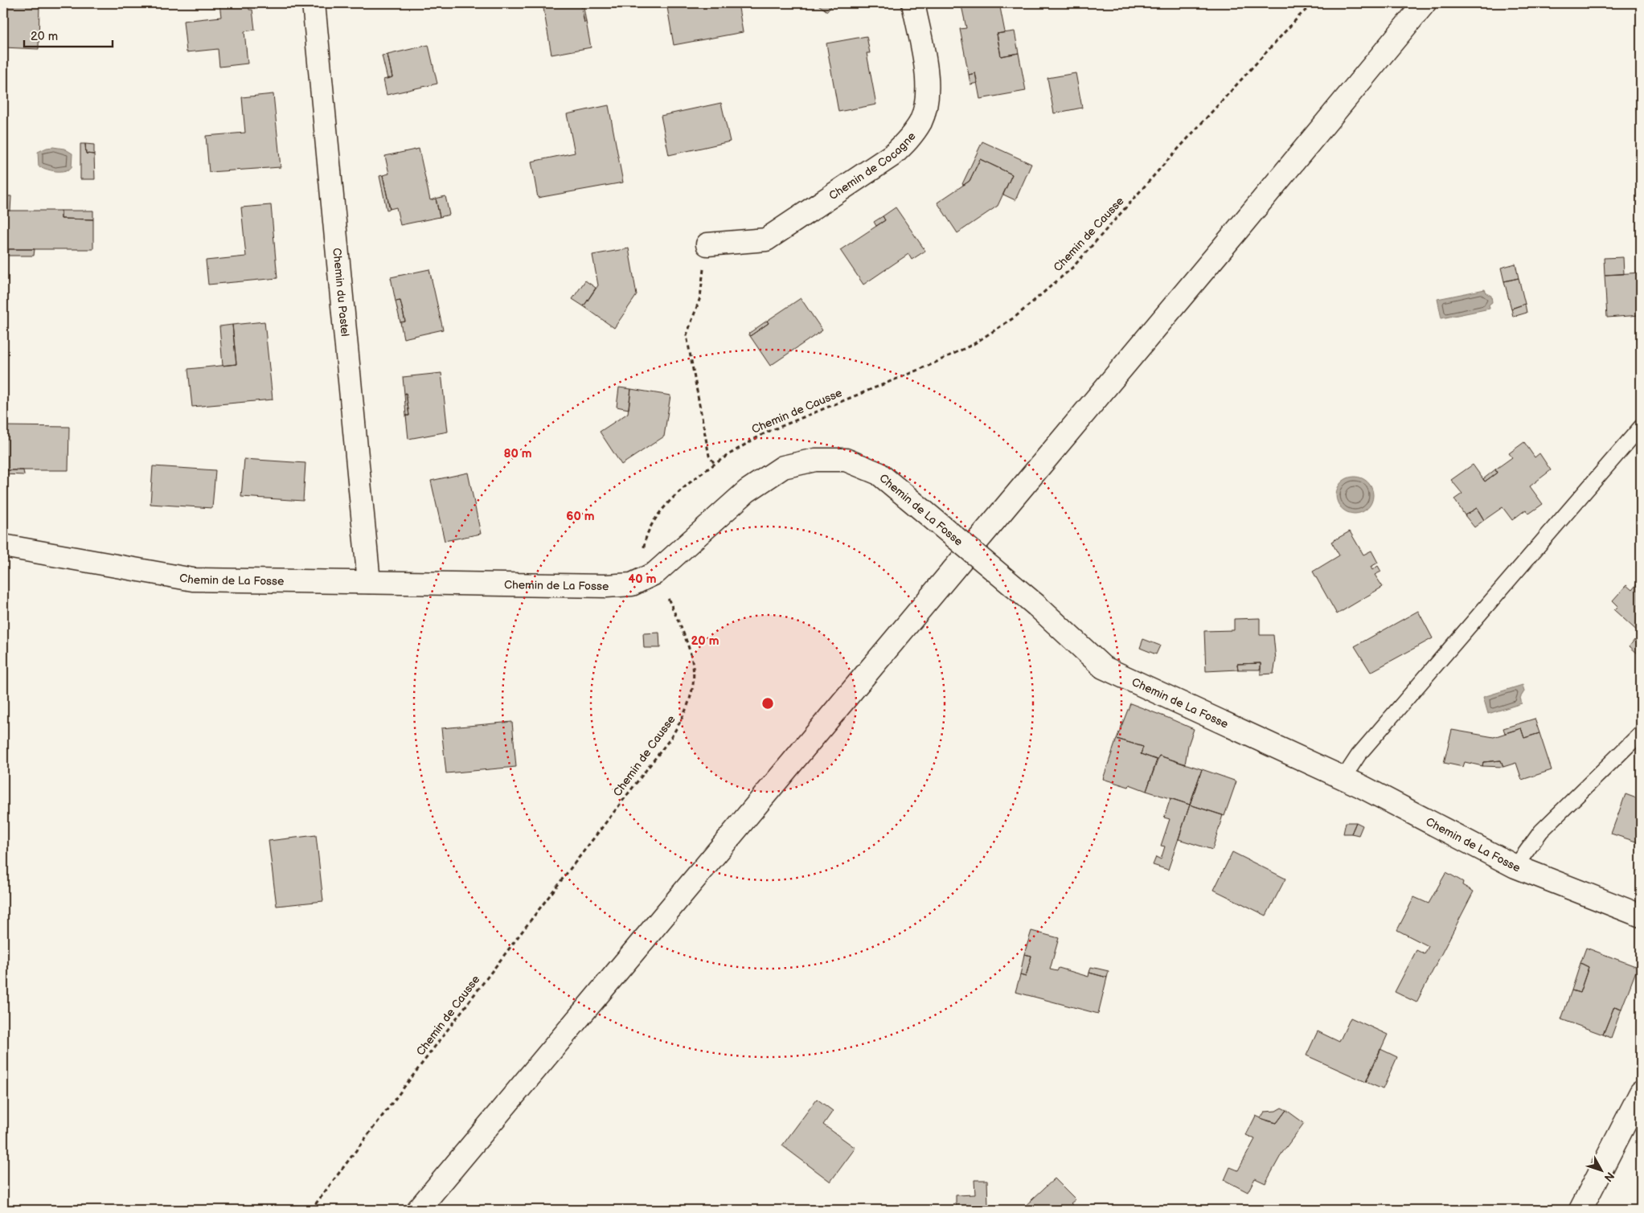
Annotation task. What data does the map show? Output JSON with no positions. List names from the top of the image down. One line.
{"streets":{"street":["Chemin de Cocagne","Chemin du Pastel","Chemin de La Fosse"],"path":["Chemin de Causse"]},"crossings":[["Chemin de Causse","Chemin de La Fosse"],["Chemin du Pastel","Chemin de La Fosse"]],"scale_bar":"20 m","north":"bottom right","rings":["80 m","60 m","40 m","20 m"]}
